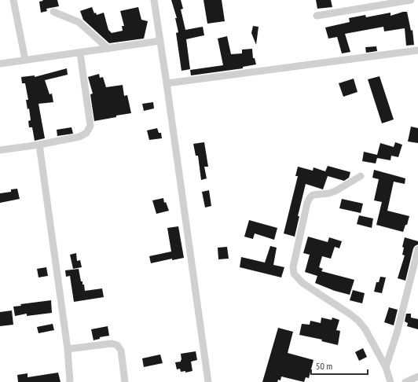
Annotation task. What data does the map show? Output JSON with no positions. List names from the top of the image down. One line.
{"scale_bar":"50 m"}
